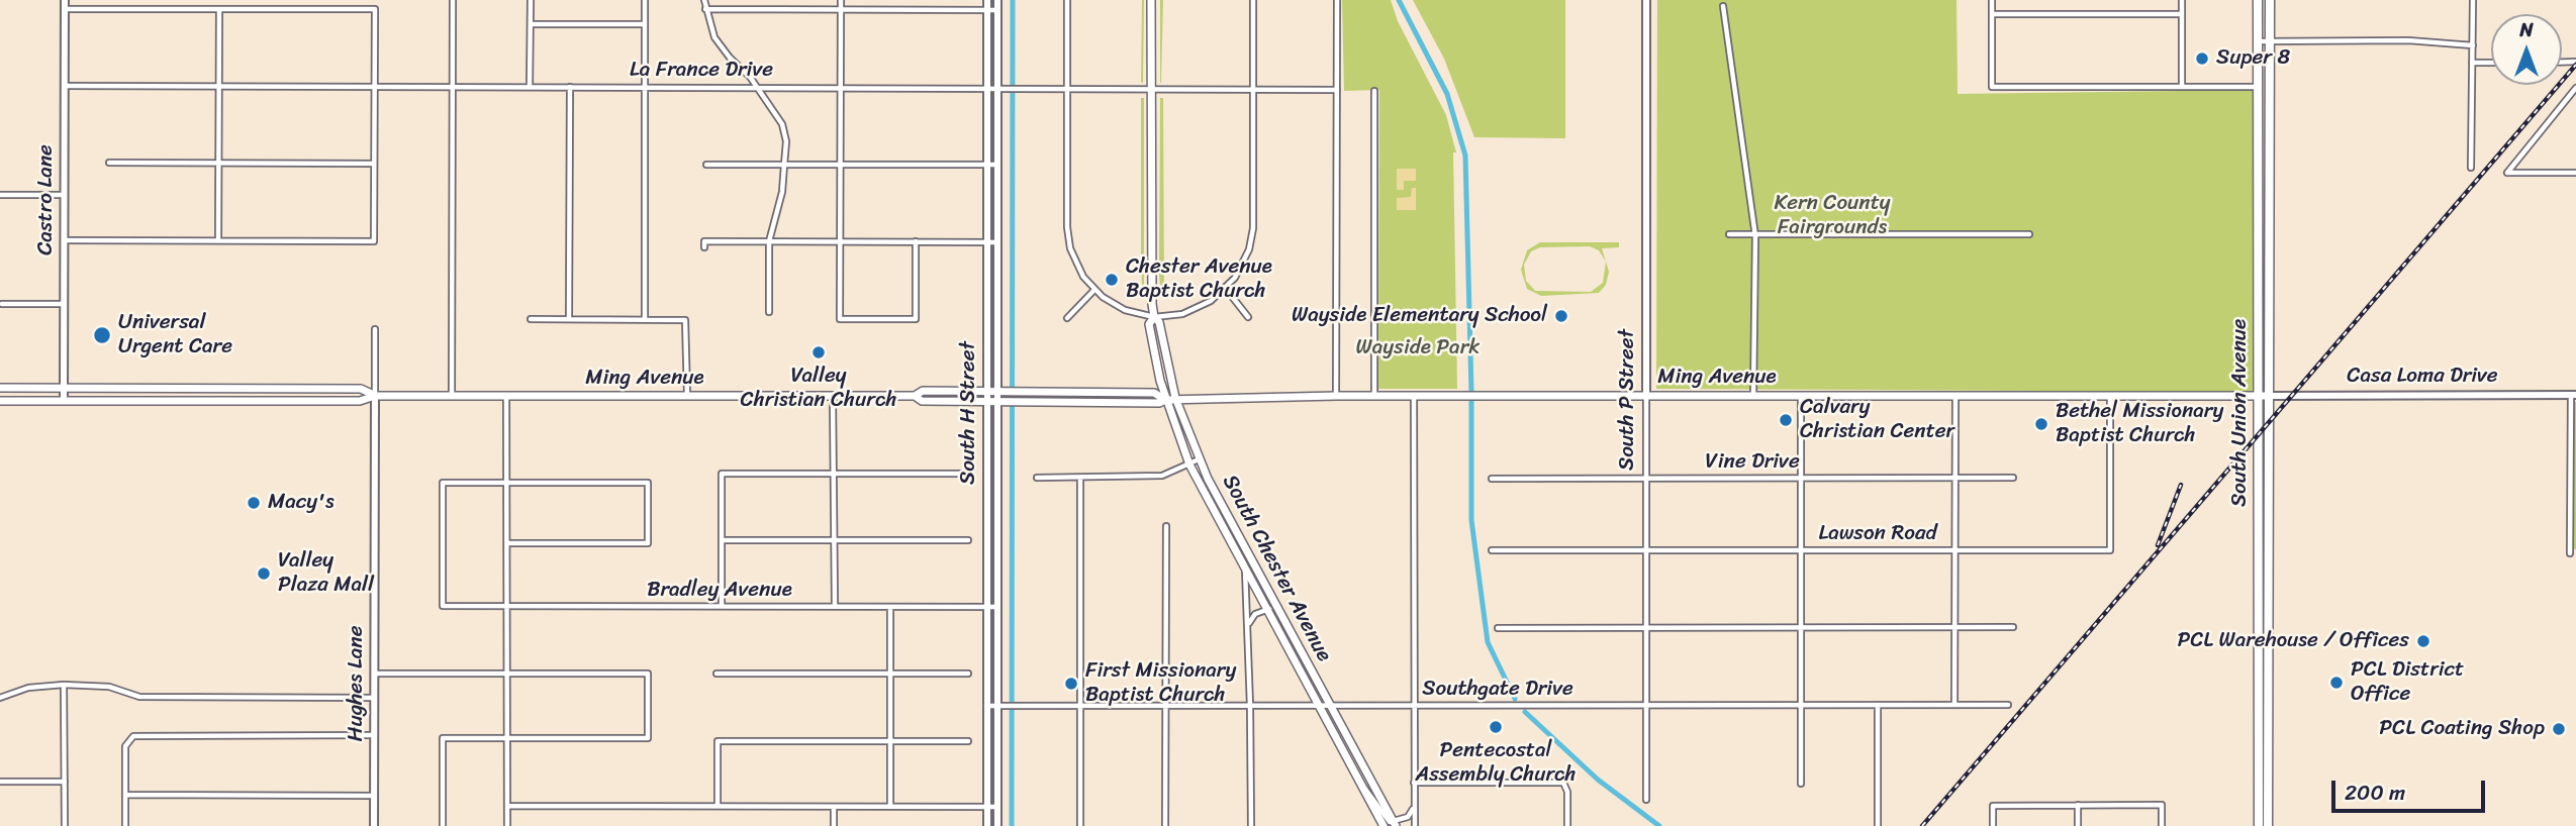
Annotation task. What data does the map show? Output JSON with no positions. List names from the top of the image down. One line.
{"streets":{"main road":["Ming Avenue","South Union Avenue","South Chester Avenue"],"street":["La France Drive","Castro Lane","Casa Loma Drive","South P Street","South H Street","Vine Drive","Lawson Road","Bradley Avenue","Hughes Lane","Southgate Drive"]},"crossings":[["La France Drive","Castro Lane"],["La France Drive","South H Street"],["La France Drive","South Chester Avenue"],["Castro Lane","Ming Avenue"],["Casa Loma Drive","Ming Avenue"],["Casa Loma Drive","South Union Avenue"],["Ming Avenue","South P Street"],["Ming Avenue","South H Street"],["Ming Avenue","South Union Avenue"],["Ming Avenue","Lawson Road"],["Ming Avenue","South Chester Avenue"],["Ming Avenue","Hughes Lane"],["South P Street","Vine Drive"],["South P Street","Lawson Road"],["South P Street","Southgate Drive"],["South H Street","Bradley Avenue"],["South H Street","Southgate Drive"],["South Chester Avenue","Southgate Drive"]],"parks":["Kern County Fairgrounds","Wayside Park"],"places":["Super 8","Chester Avenue Baptist Church","Wayside Elementary School","Universal Urgent Care","Valley Christian Church","Calvary Christian Center","Bethel Missionary Baptist Church","Macy's","Valley Plaza Mall","PCL Warehouse / Offices","PCL District Office","First Missionary Baptist Church","Pentecostal Assembly Church","PCL Coating Shop"],"scale_bar":"200 m","north":"top"}
